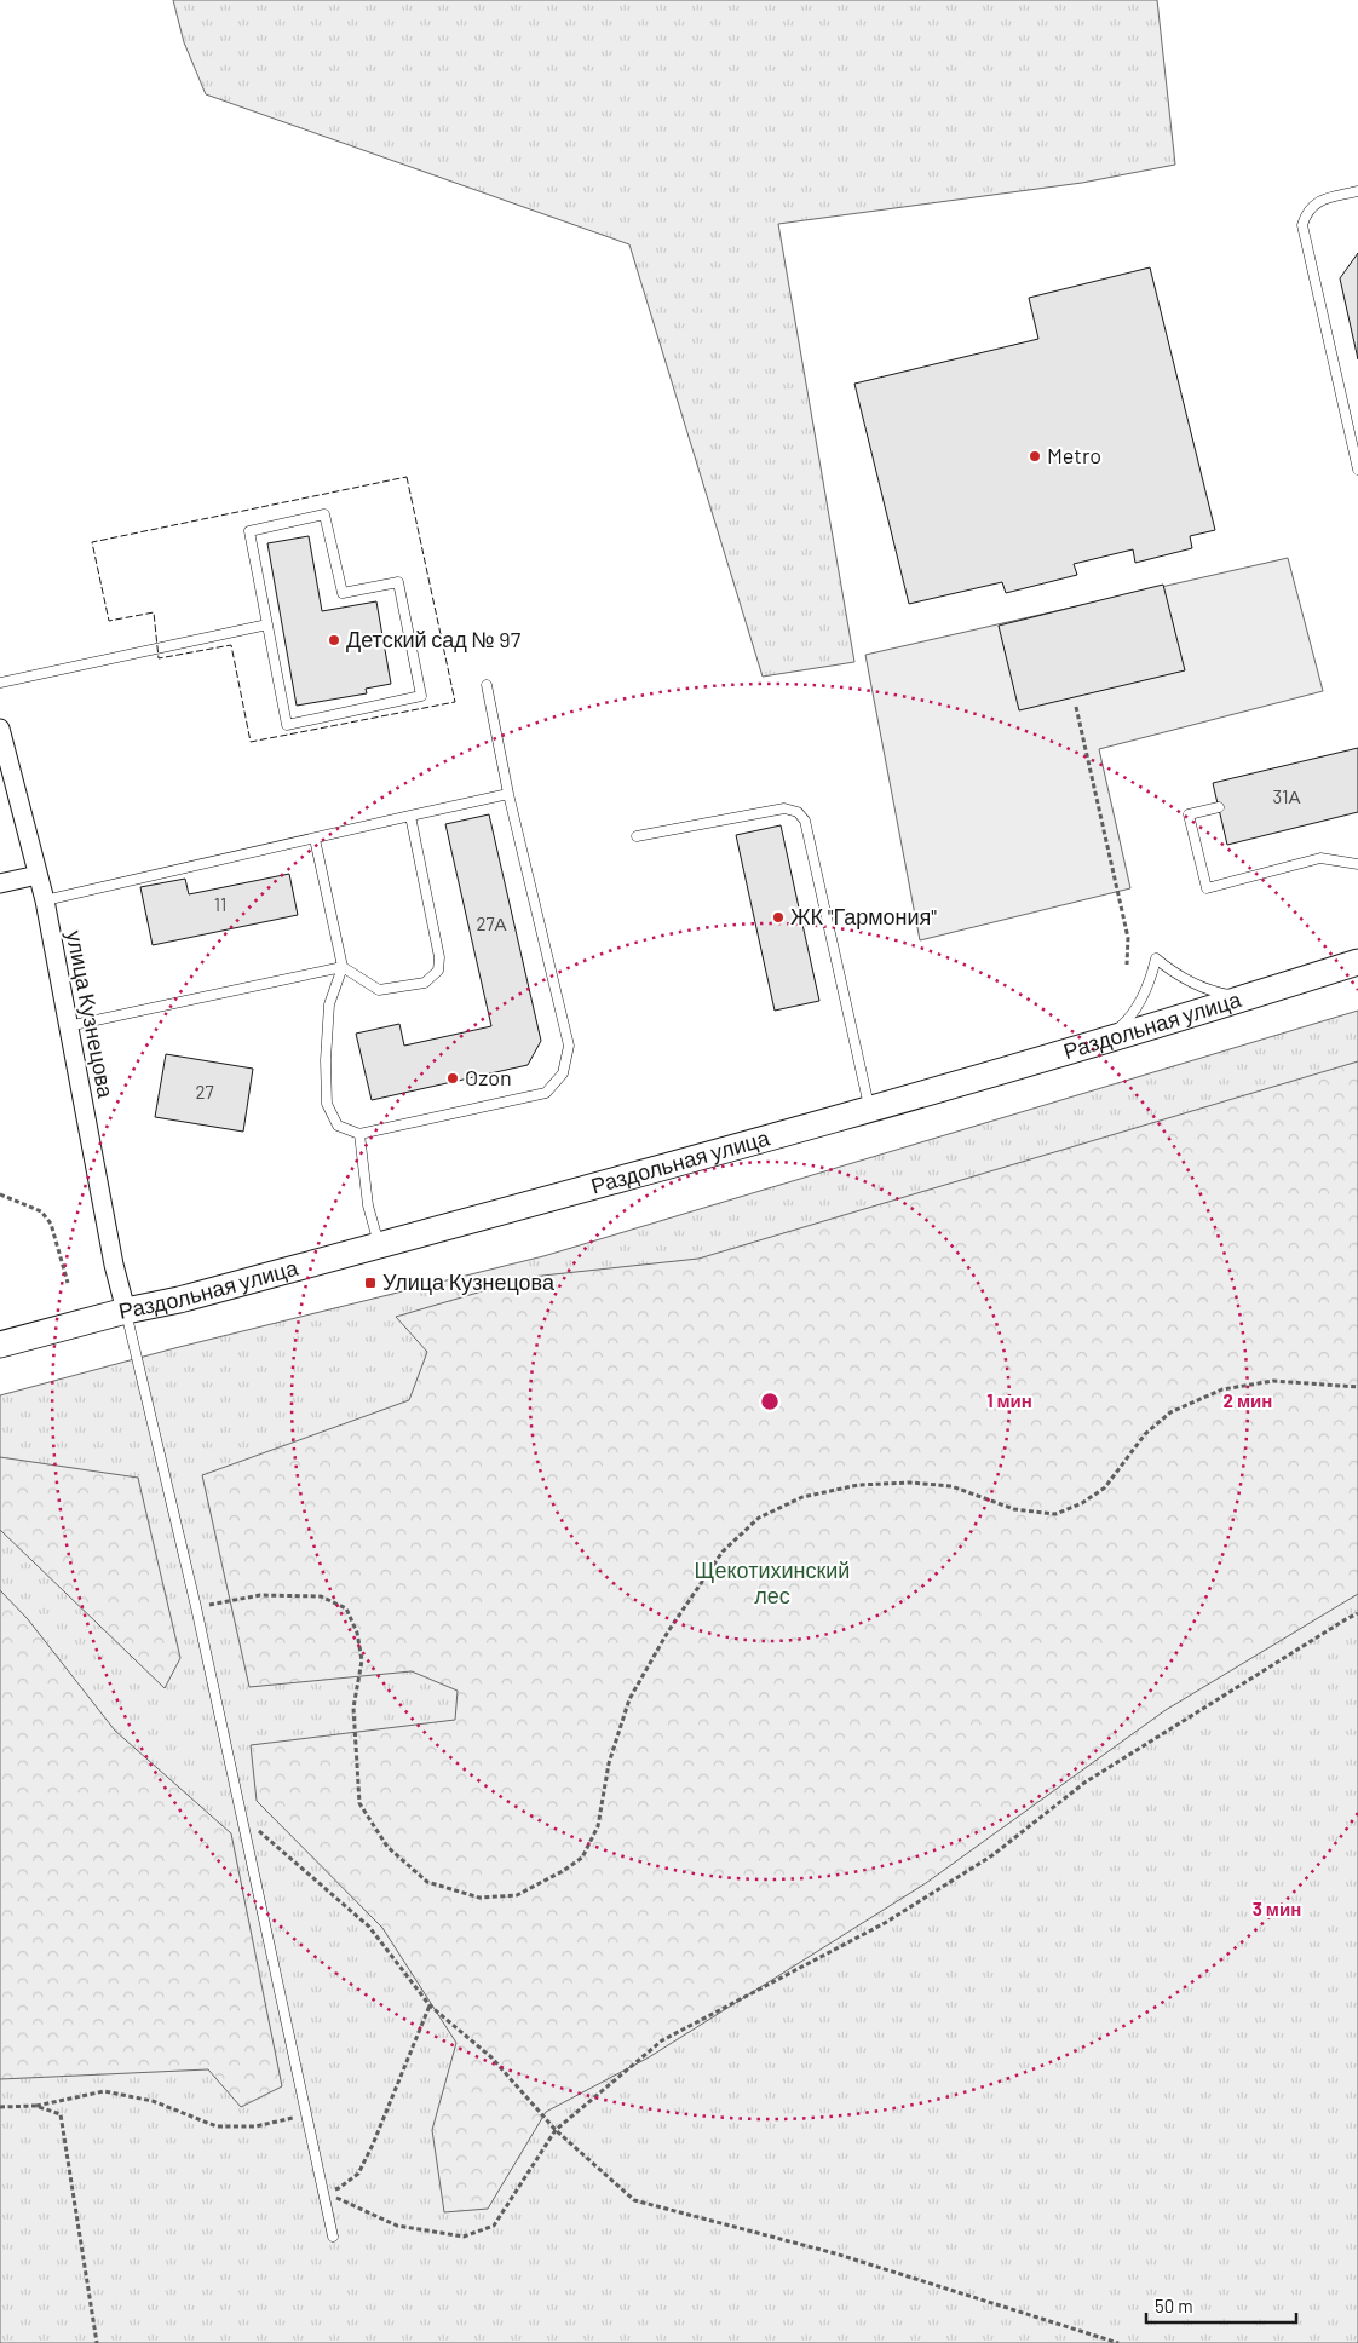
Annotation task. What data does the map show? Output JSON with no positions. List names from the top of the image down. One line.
{"streets":{"main road":["Раздольная улица"],"street":["улица Кузнецова"]},"crossings":[["улица Кузнецова","Раздольная улица"]],"parks":["Щекотихинский лес"],"places":{"other":["Metro","Детский сад № 97","ЖК \"Гармония\"","Ozon"],"transit":["Улица Кузнецова"]},"house_numbers":["31А","11","27А","27"],"scale_bar":"50 m","rings":["1 мин","2 мин","3 мин"]}
